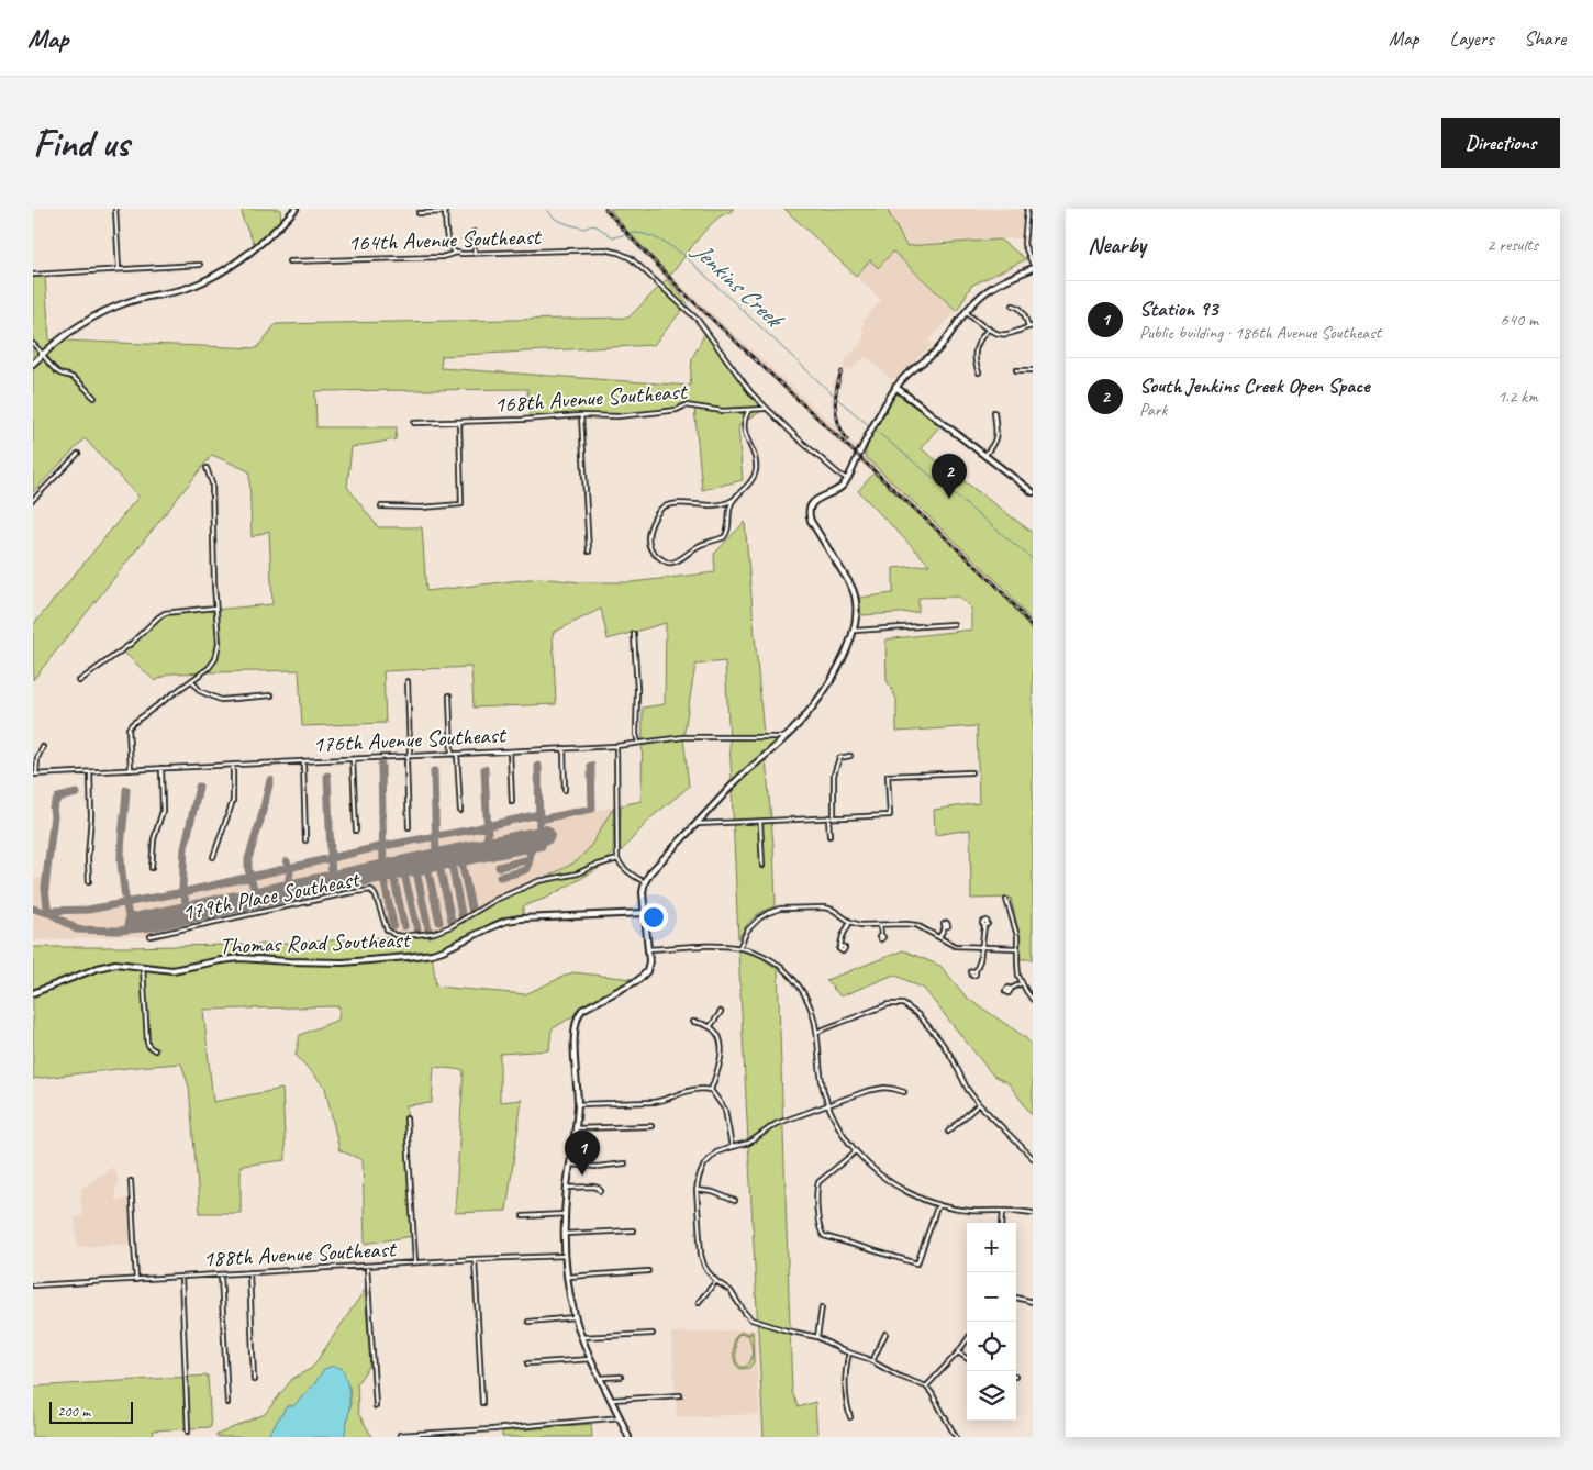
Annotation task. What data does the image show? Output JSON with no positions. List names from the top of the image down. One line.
{"streets":{"street":["164th Avenue Southeast","168th Avenue Southeast","176th Avenue Southeast","179th Place Southeast","Thomas Road Southeast","188th Avenue Southeast"]},"crossings":[["164th Avenue Southeast","168th Avenue Southeast"]],"water":["Jenkins Creek"],"scale_bar":"200 m","page":{"header":"Map","nav":["Map","Layers","Share"],"buttons":"Directions","title":"Find us","heading":["Nearby","2 results"],"list":[{"mark":"1","name":"Station 93","note":"Public building · 186th Avenue Southeast","value":"640 m"},{"mark":"2","name":"South Jenkins Creek Open Space","note":"Park","value":"1.2 km"}],"pins":["2","1"],"map_buttons":["+","−"],"scale":"200 m"}}
